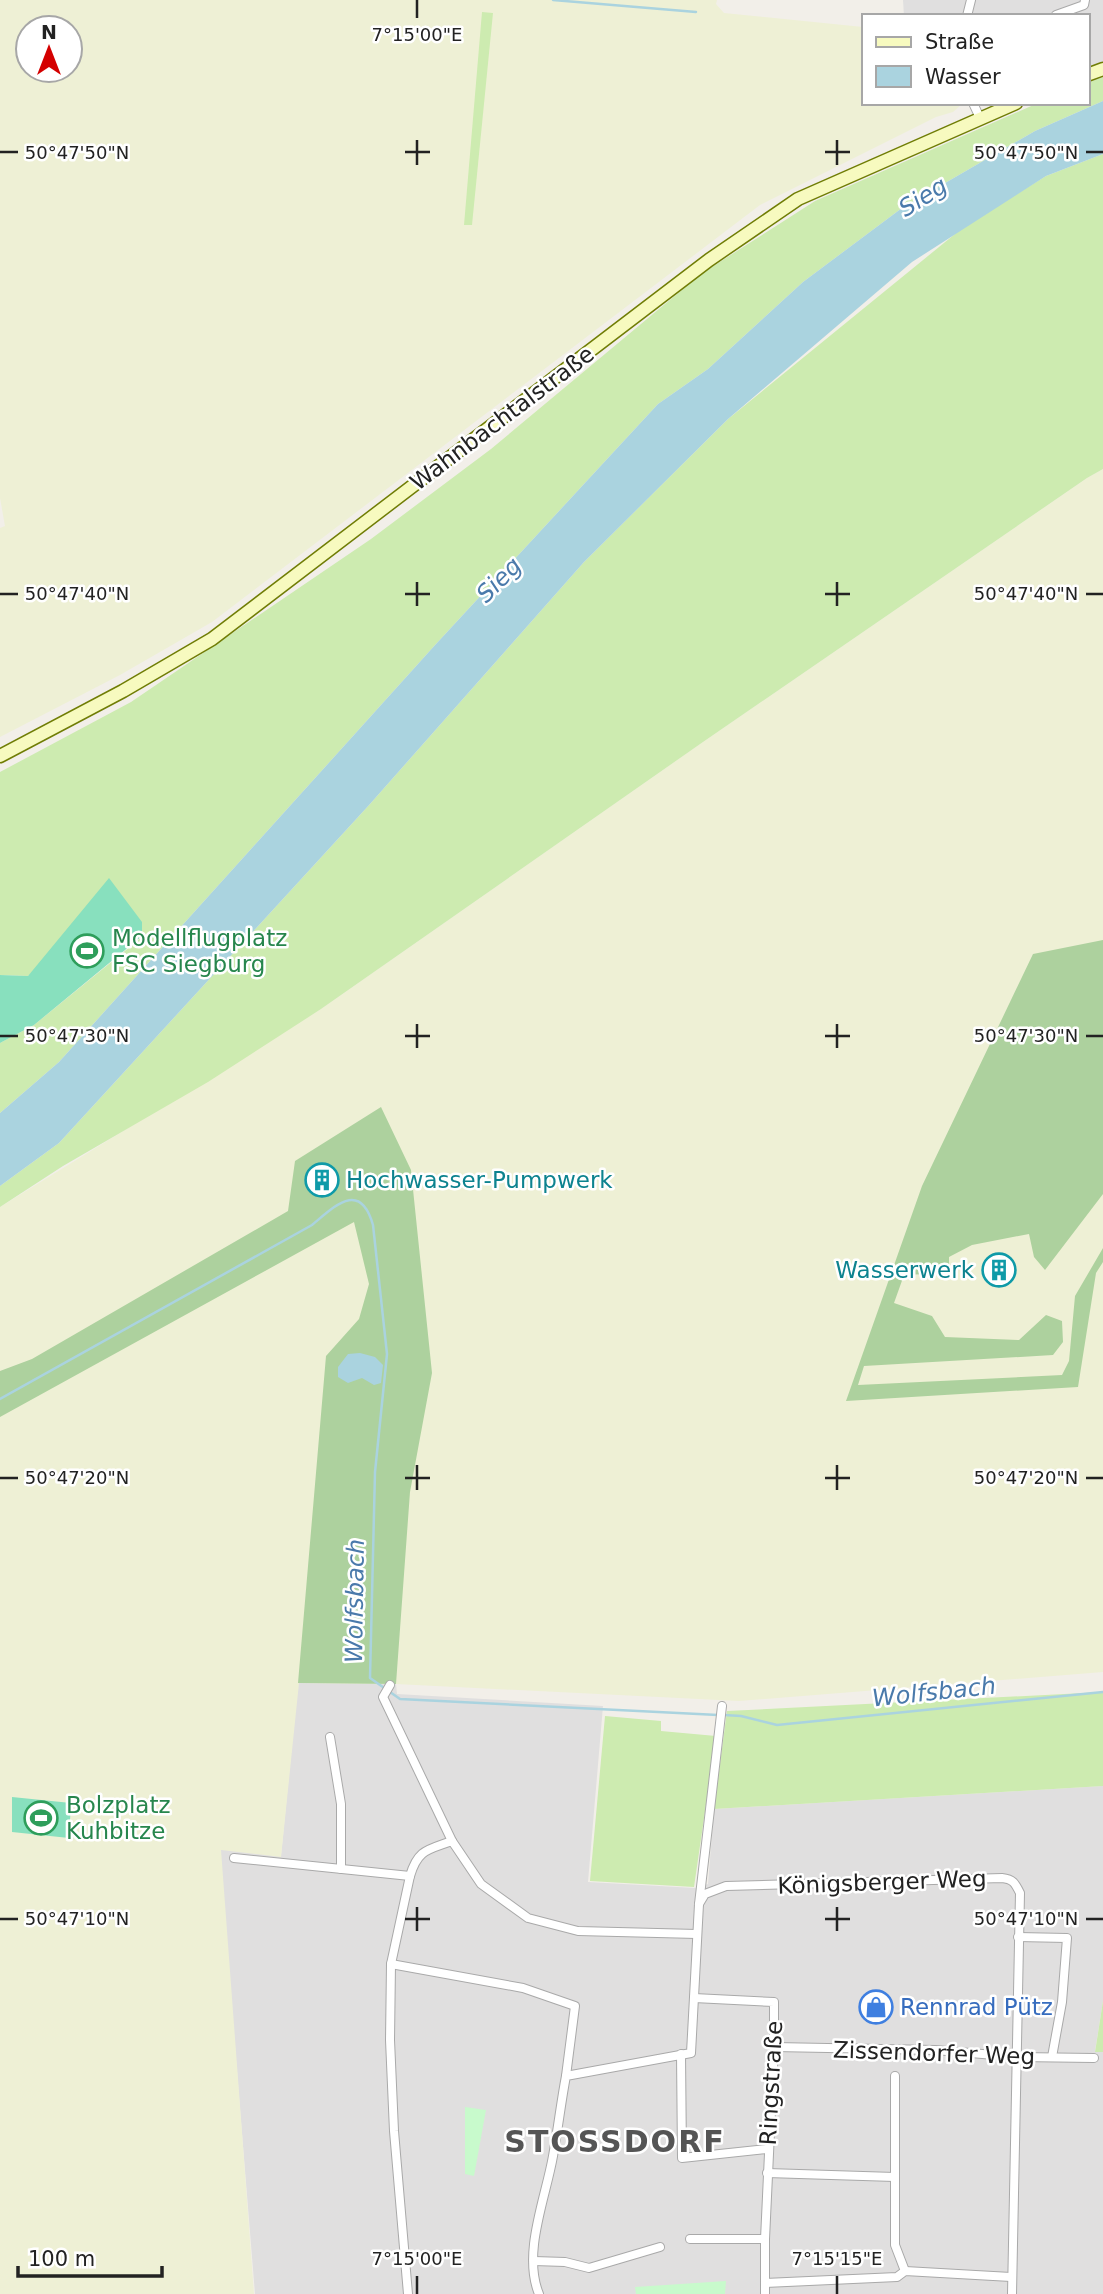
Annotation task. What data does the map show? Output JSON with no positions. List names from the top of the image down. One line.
{"streets":{"main road":["Wahnbachtalstraße"],"street":["Königsberger Weg","Zissendorfer Weg","Ringstraße"]},"crossings":[["Königsberger Weg","Zissendorfer Weg"],["Zissendorfer Weg","Ringstraße"]],"districts":["STOSSDORF"],"water":["Sieg","Wolfsbach"],"places":{"sports":["Modellflugplatz FSC Siegburg","Bolzplatz Kuhbitze"],"building":["Hochwasser-Pumpwerk","Wasserwerk"],"shop":["Rennrad Pütz"]},"legend":["Straße","Wasser"],"scale_bar":"100 m","north":"top","coordinates":["7°15'00\"E","50°47'50\"N","50°47'40\"N","50°47'30\"N","50°47'20\"N","50°47'10\"N","7°15'15\"E"]}
